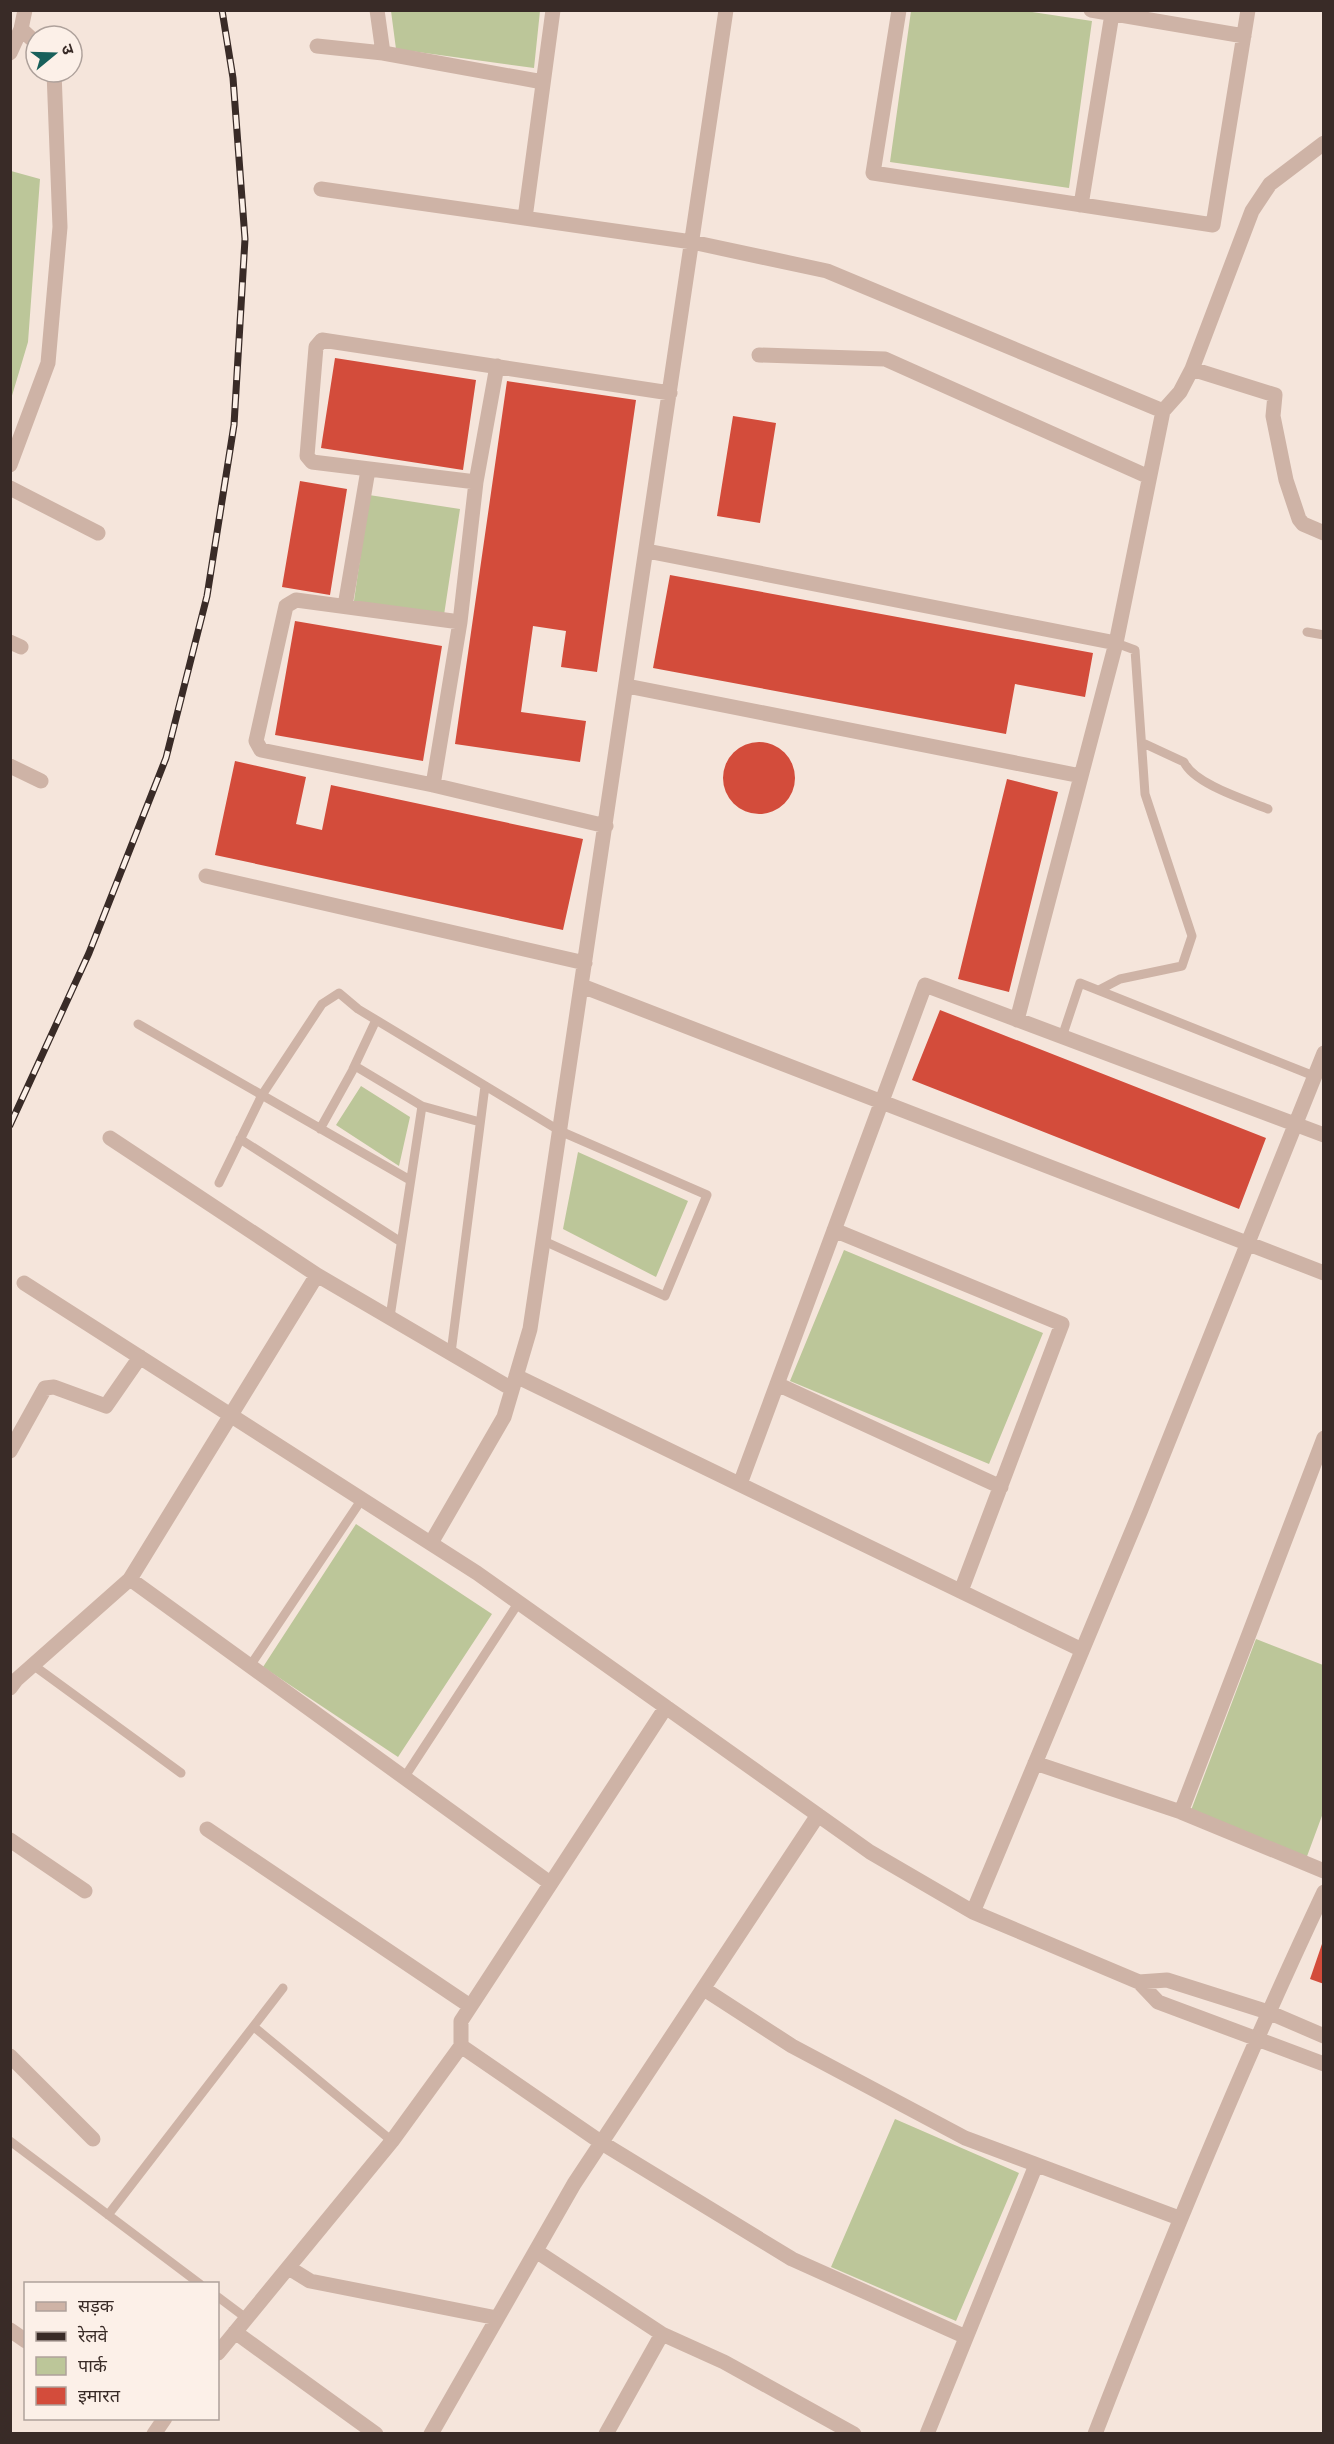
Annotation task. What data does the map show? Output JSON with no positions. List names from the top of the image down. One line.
{"legend":["सड़क","रेलवे","पार्क","इमारत"],"north":"right"}
